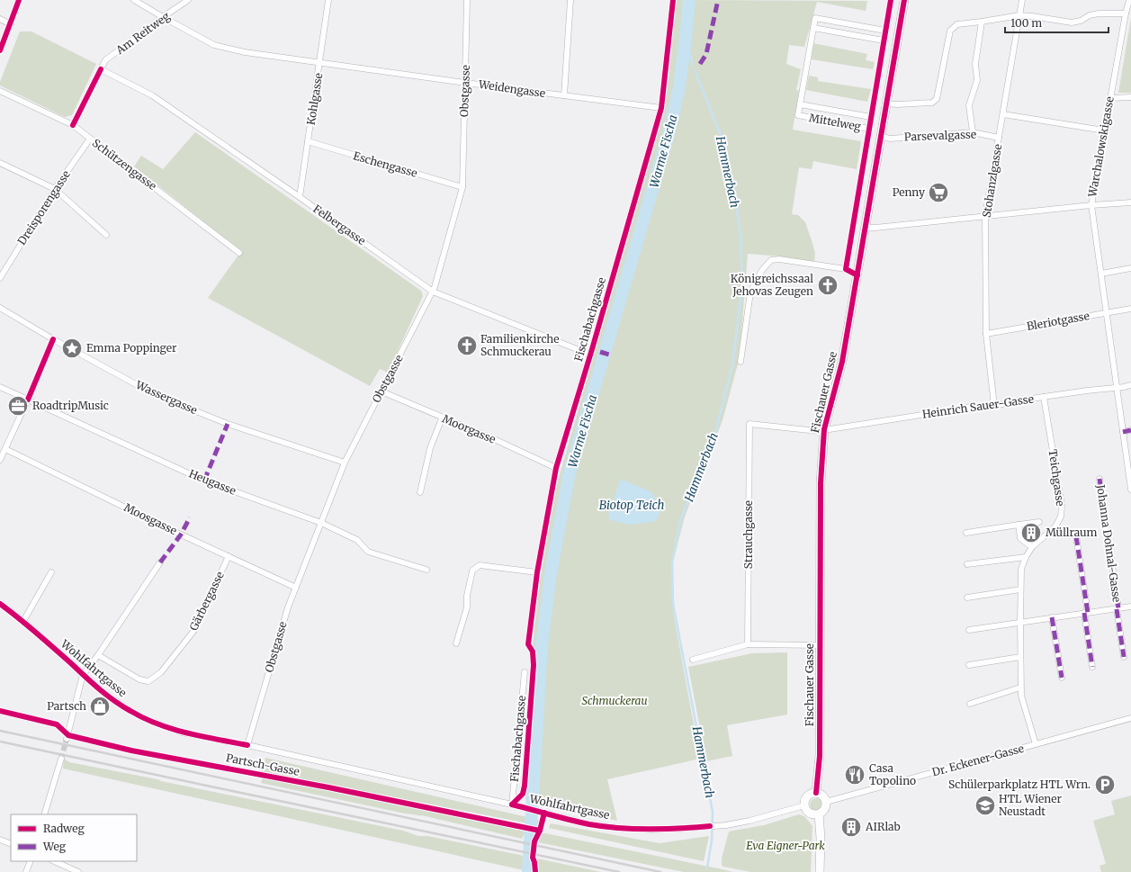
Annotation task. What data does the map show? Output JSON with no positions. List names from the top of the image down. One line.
{"streets":{"main road":["Fischauer Gasse"],"street":["Am Reitweg","Weidengasse","Obstgasse","Kohlgasse","Mittelweg","Parsevalgasse","Warchalowskigasse","Schützengasse","Eschengasse","Stohanzlgasse","Dreisporengasse","Felbergasse","Fischabachgasse","Bleriotgasse","Wassergasse","Heinrich Sauer-Gasse","Moorgasse","Teichgasse","Heugasse","Moosgasse","Strauchgasse","Johanna Dohnal-Gasse","Gärbergasse","Wohlfahrtgasse","Dr. Eckener-Gasse"],"cycle path":["Partsch-Gasse"]},"crossings":[["Am Reitweg","Weidengasse"],["Am Reitweg","Felbergasse"],["Weidengasse","Obstgasse"],["Weidengasse","Kohlgasse"],["Weidengasse","Fischabachgasse"],["Obstgasse","Eschengasse"],["Obstgasse","Felbergasse"],["Obstgasse","Wassergasse"],["Obstgasse","Moorgasse"],["Obstgasse","Heugasse"],["Obstgasse","Moosgasse"],["Obstgasse","Wohlfahrtgasse"],["Kohlgasse","Eschengasse"],["Kohlgasse","Felbergasse"],["Parsevalgasse","Stohanzlgasse"],["Parsevalgasse","Fischauer Gasse"],["Warchalowskigasse","Bleriotgasse"],["Warchalowskigasse","Heinrich Sauer-Gasse"],["Schützengasse","Dreisporengasse"],["Stohanzlgasse","Bleriotgasse"],["Stohanzlgasse","Heinrich Sauer-Gasse"],["Felbergasse","Fischabachgasse"],["Fischabachgasse","Moorgasse"],["Fischabachgasse","Wohlfahrtgasse"],["Fischauer Gasse","Heinrich Sauer-Gasse"],["Fischauer Gasse","Wohlfahrtgasse"],["Fischauer Gasse","Dr. Eckener-Gasse"],["Heinrich Sauer-Gasse","Teichgasse"],["Heinrich Sauer-Gasse","Strauchgasse"],["Teichgasse","Johanna Dohnal-Gasse"],["Teichgasse","Dr. Eckener-Gasse"],["Moosgasse","Gärbergasse"],["Wohlfahrtgasse","Dr. Eckener-Gasse"]],"water":["Warme Fischa","Hammerbach","Biotop Teich"],"parks":["Schmuckerau","Eva Eigner-Park"],"places":{"supermarket":["Penny"],"church":["Königreichssaal Jehovas Zeugen","Familienkirche Schmuckerau"],"place":["Emma Poppinger"],"office":["RoadtripMusic"],"building":["Müllraum","AIRlab"],"shop":["Partsch"],"restaurant":["Casa Topolino"],"parking":["Schülerparkplatz HTL Wrn."],"school or university":["HTL Wiener Neustadt"]},"legend":["Radweg","Weg"],"scale_bar":"100 m"}
